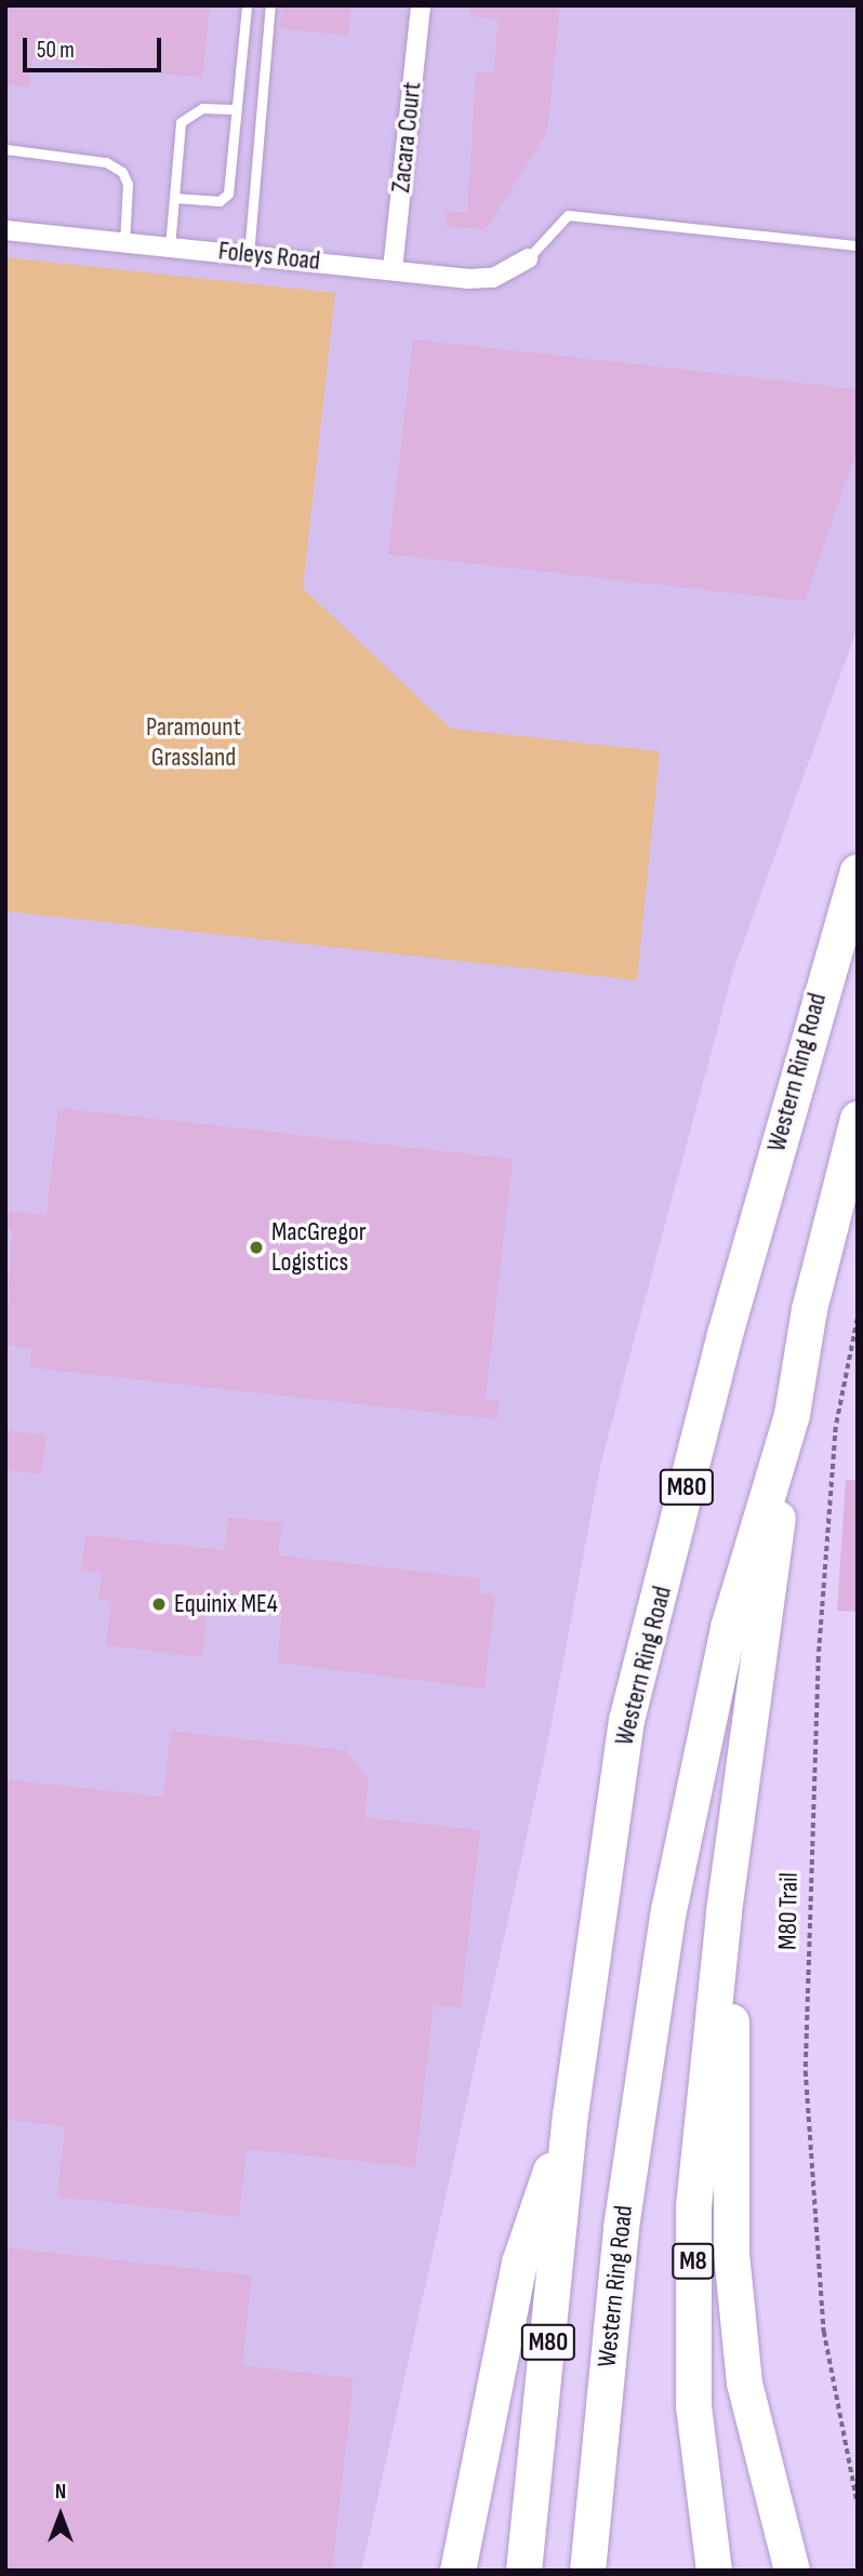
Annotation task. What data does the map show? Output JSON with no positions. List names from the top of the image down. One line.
{"streets":{"highway":["Western Ring Road","M80","M8"],"street":["Zacara Court","Foleys Road"],"path":["M80 Trail"]},"crossings":[["Zacara Court","Foleys Road"]],"parks":["Paramount Grassland"],"places":["MacGregor Logistics","Equinix ME4"],"scale_bar":"50 m","north":"top"}
